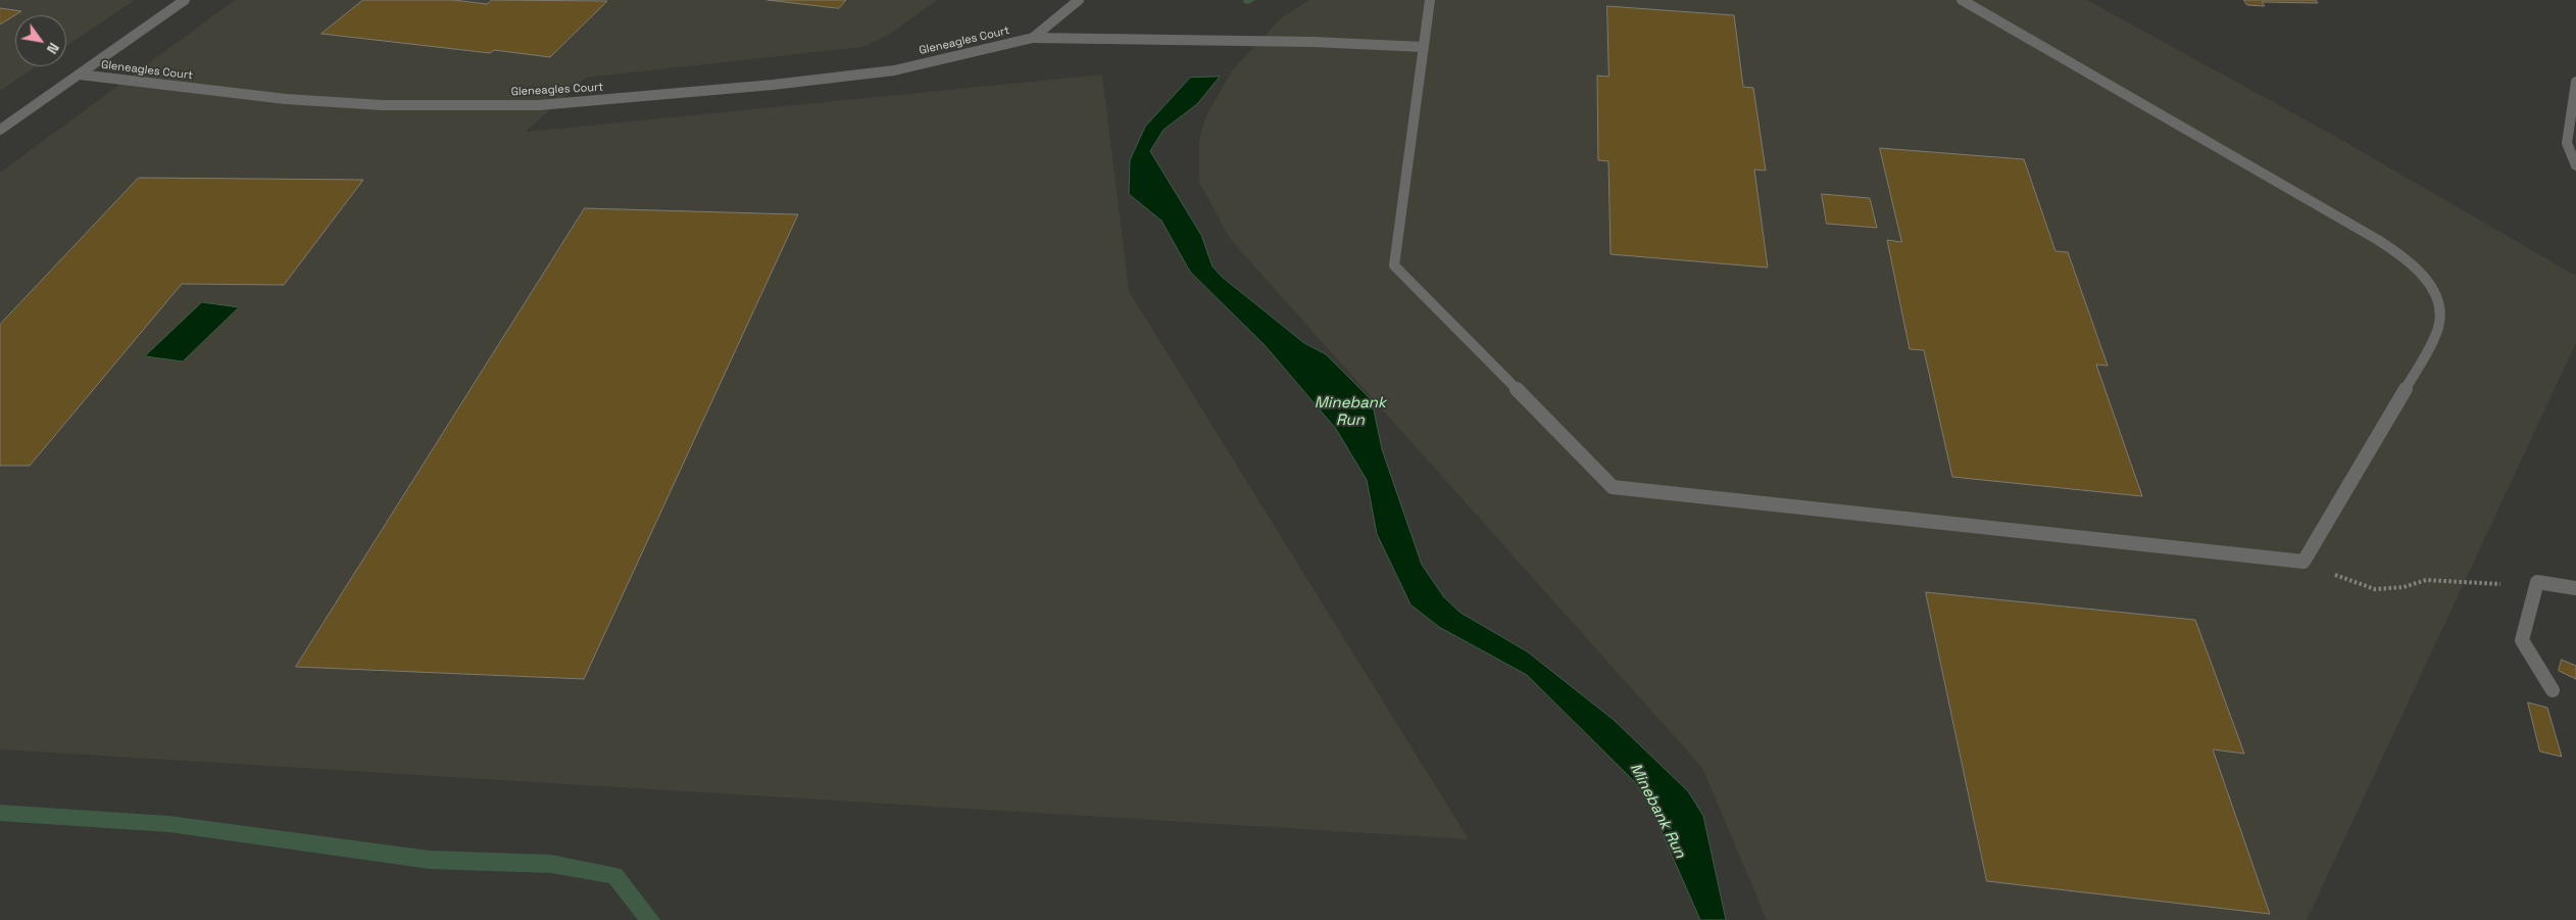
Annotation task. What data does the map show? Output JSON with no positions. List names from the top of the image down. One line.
{"streets":{"street":["Gleneagles Court"]},"water":["Minebank Run"],"north":"bottom right"}
